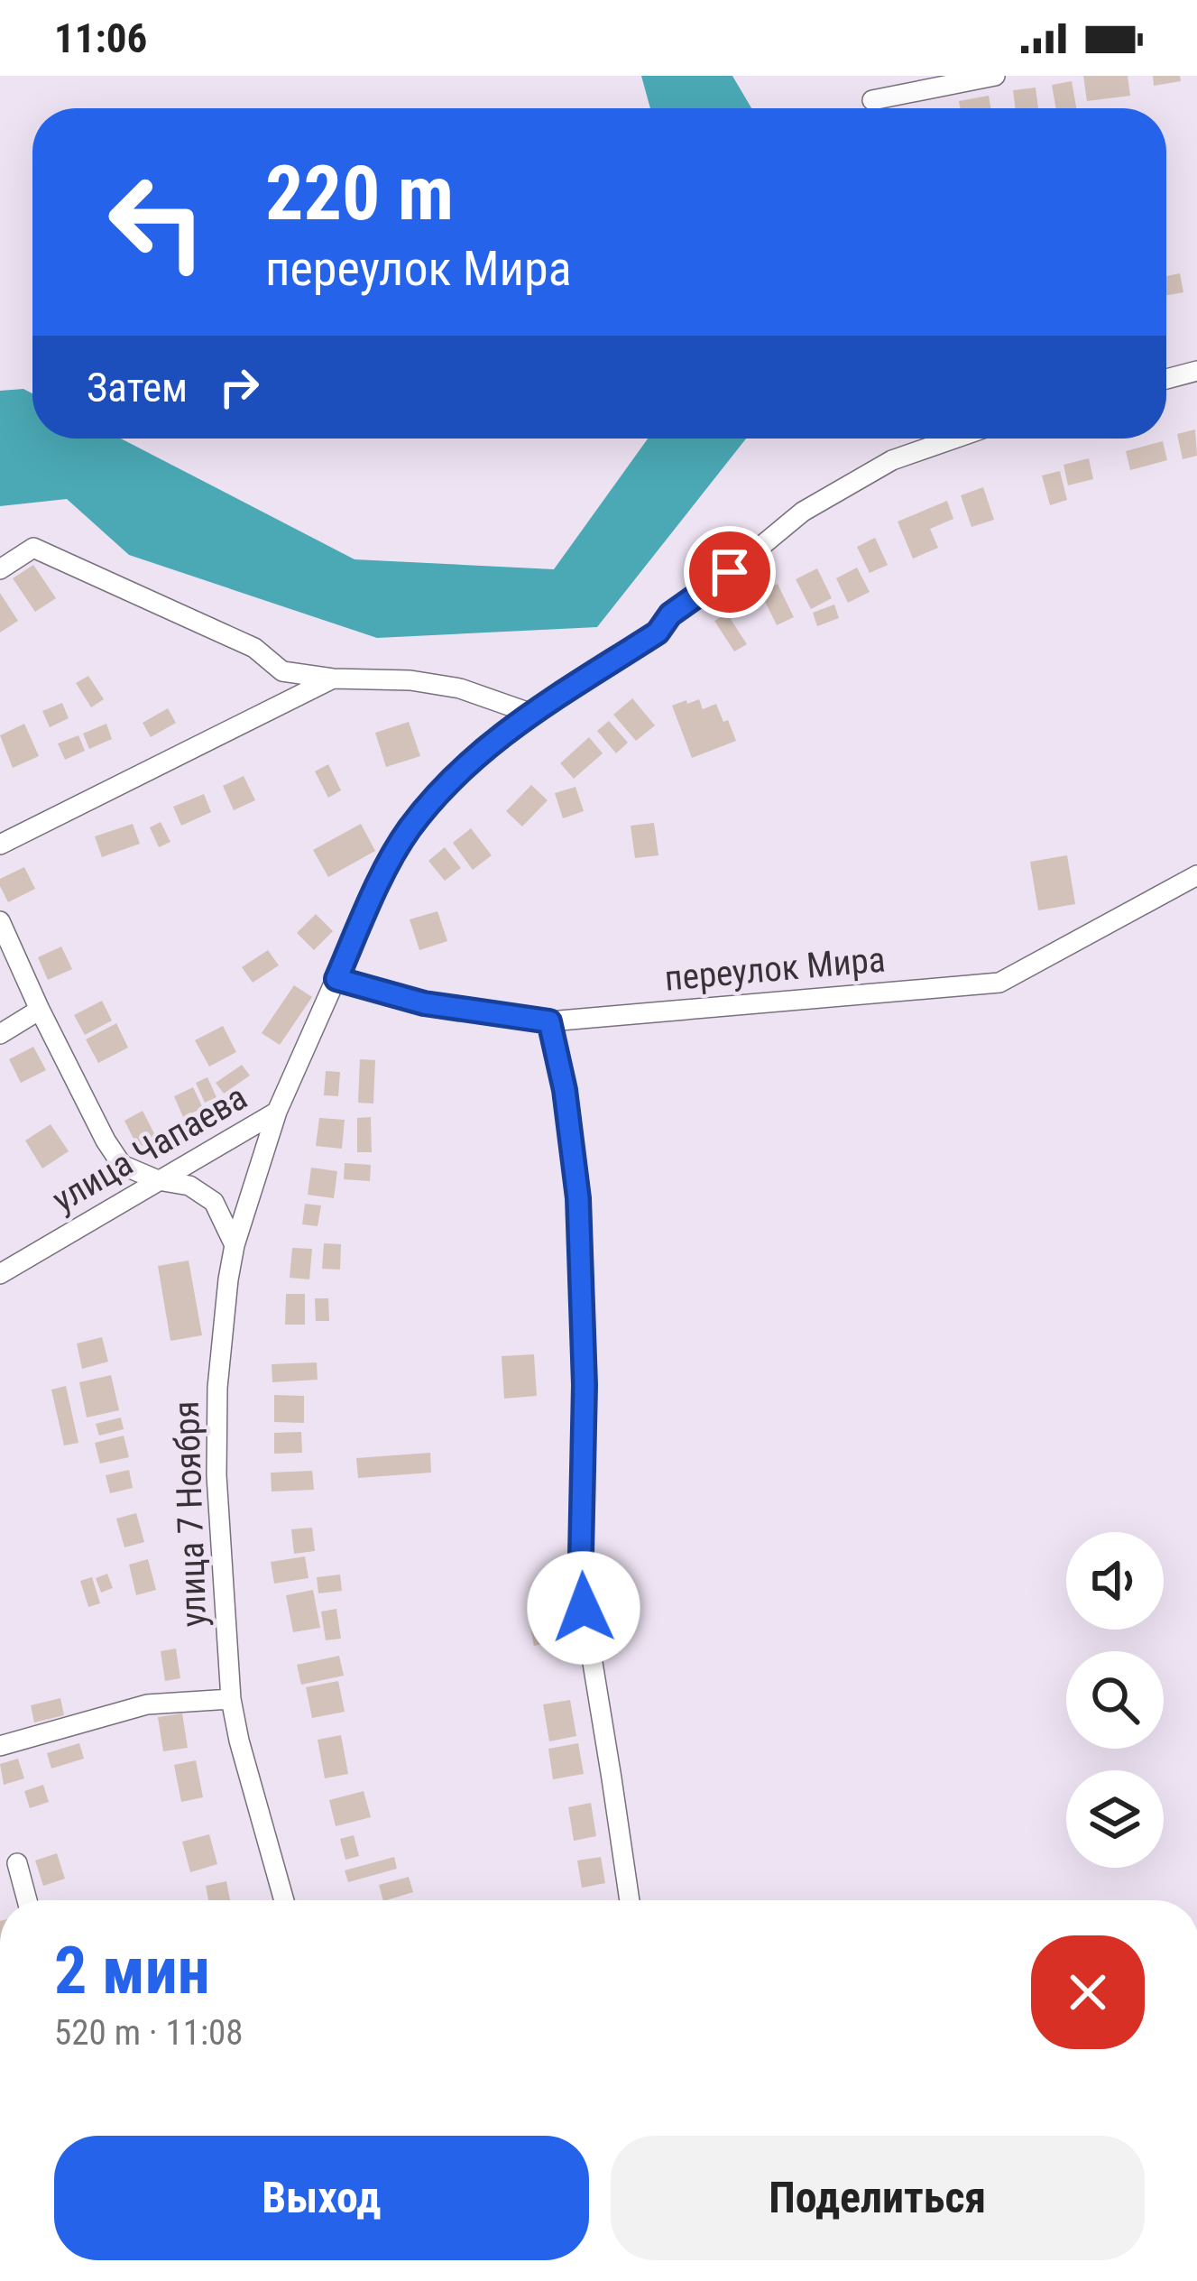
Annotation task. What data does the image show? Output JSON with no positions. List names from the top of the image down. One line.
{"streets":{"street":["переулок Мира","улица Чапаева","улица 7 Ноября"]},"crossings":[["переулок Мира","улица 7 Ноября"],["улица Чапаева","улица 7 Ноября"]],"page":{"status":"11:06","turn":["220 m","переулок Мира"],"then":"Затем","heading":["2 мин","520 m · 11:08"],"buttons":["Выход","Поделиться"]}}
